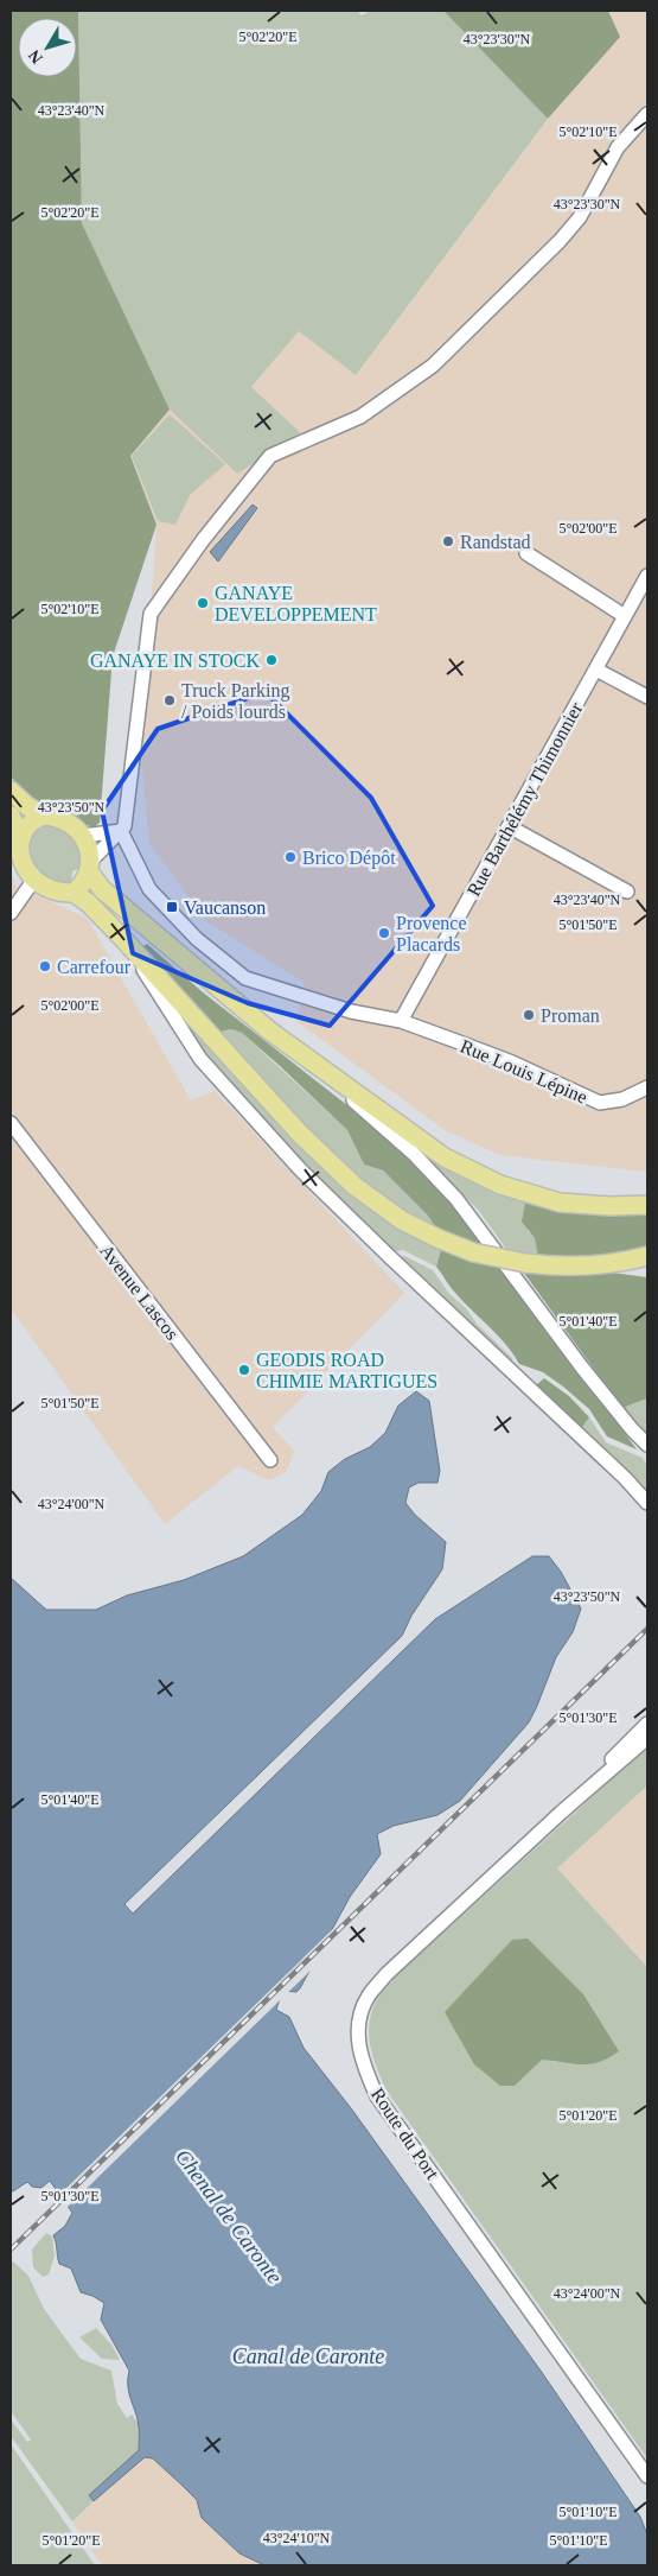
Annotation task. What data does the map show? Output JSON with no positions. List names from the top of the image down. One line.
{"streets":{"street":["Rue Barthélémy Thimonnier","Rue Louis Lépine","Avenue Lascos","Route du Port"]},"crossings":[["Rue Barthélémy Thimonnier","Rue Louis Lépine"]],"water":["Chenal de Caronte","Canal de Caronte"],"places":{"other":["Randstad","GANAYE DEVELOPPEMENT","GANAYE IN STOCK","Truck Parking / Poids lourds","Brico Dépôt","Provence Placards","Carrefour","Proman","GEODIS ROAD CHIMIE MARTIGUES"],"transit":["Vaucanson"]},"north":"bottom left","coordinates":["5°02'20\"E","43°23'30\"N","43°23'40\"N","5°02'10\"E","5°02'00\"E","43°23'50\"N","5°01'50\"E","5°01'40\"E","43°24'00\"N","5°01'30\"E","5°01'20\"E","5°01'10\"E","43°24'10\"N"]}
